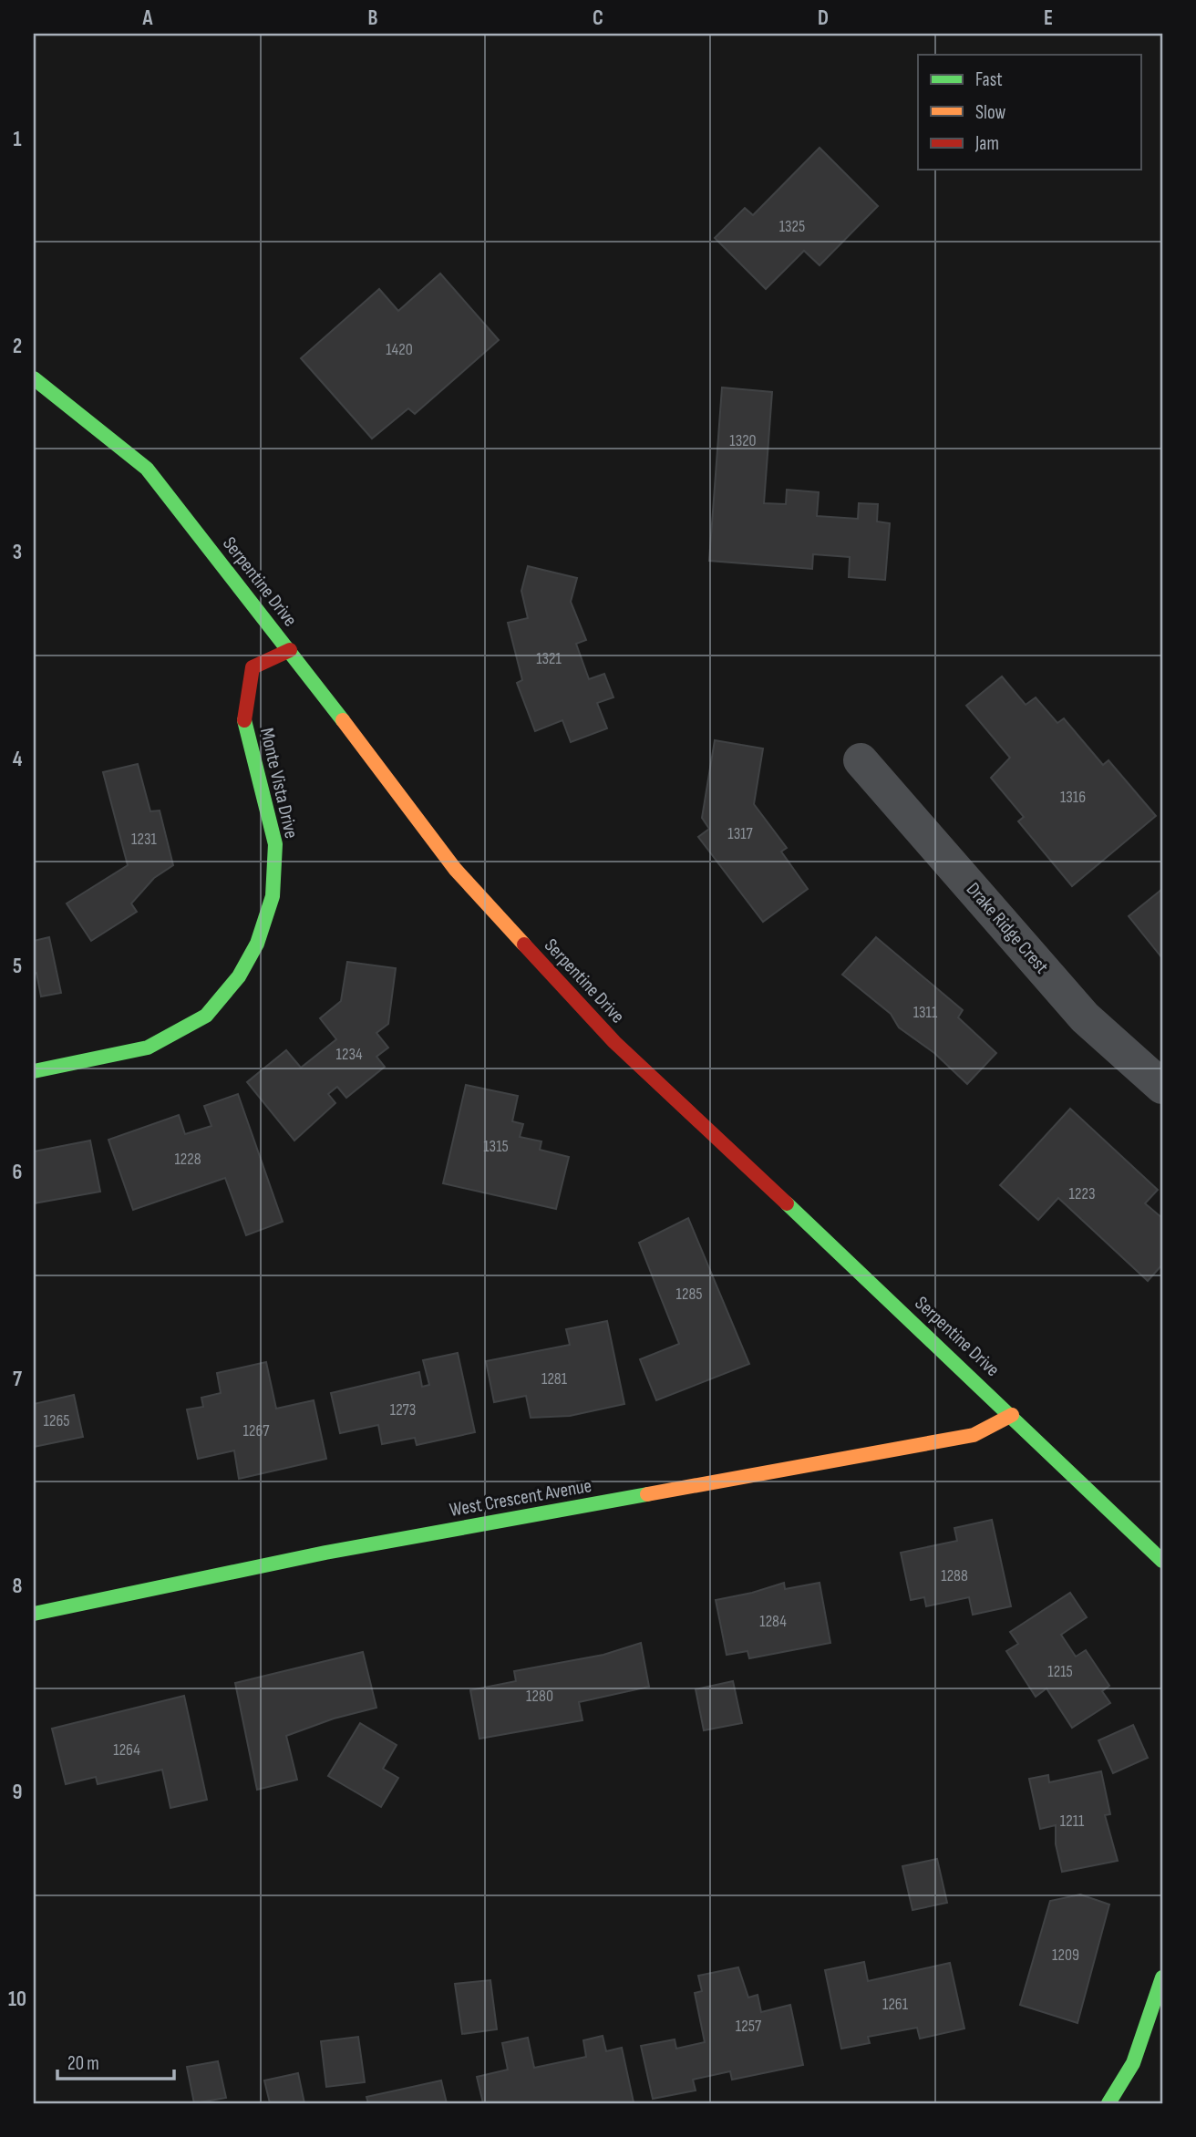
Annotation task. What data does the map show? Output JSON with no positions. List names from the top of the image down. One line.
{"streets":{"street":["Serpentine Drive","Monte Vista Drive","Drake Ridge Crest","West Crescent Avenue"]},"crossings":[["Serpentine Drive","Monte Vista Drive"],["Serpentine Drive","West Crescent Avenue"]],"house_numbers":["1325","1420","1320","1321","1316","1317","1231","1311","1234","1315","1228","1223","1285","1281","1273","1265","1267","1288","1284","1215","1280","1264","1211","1209","1261","1257"],"legend":["Fast","Slow","Jam"],"scale_bar":"20 m","grid":{"columns":["A","B","C","D","E"],"rows":["1","2","3","4","5","6","7","8","9","10"]}}
